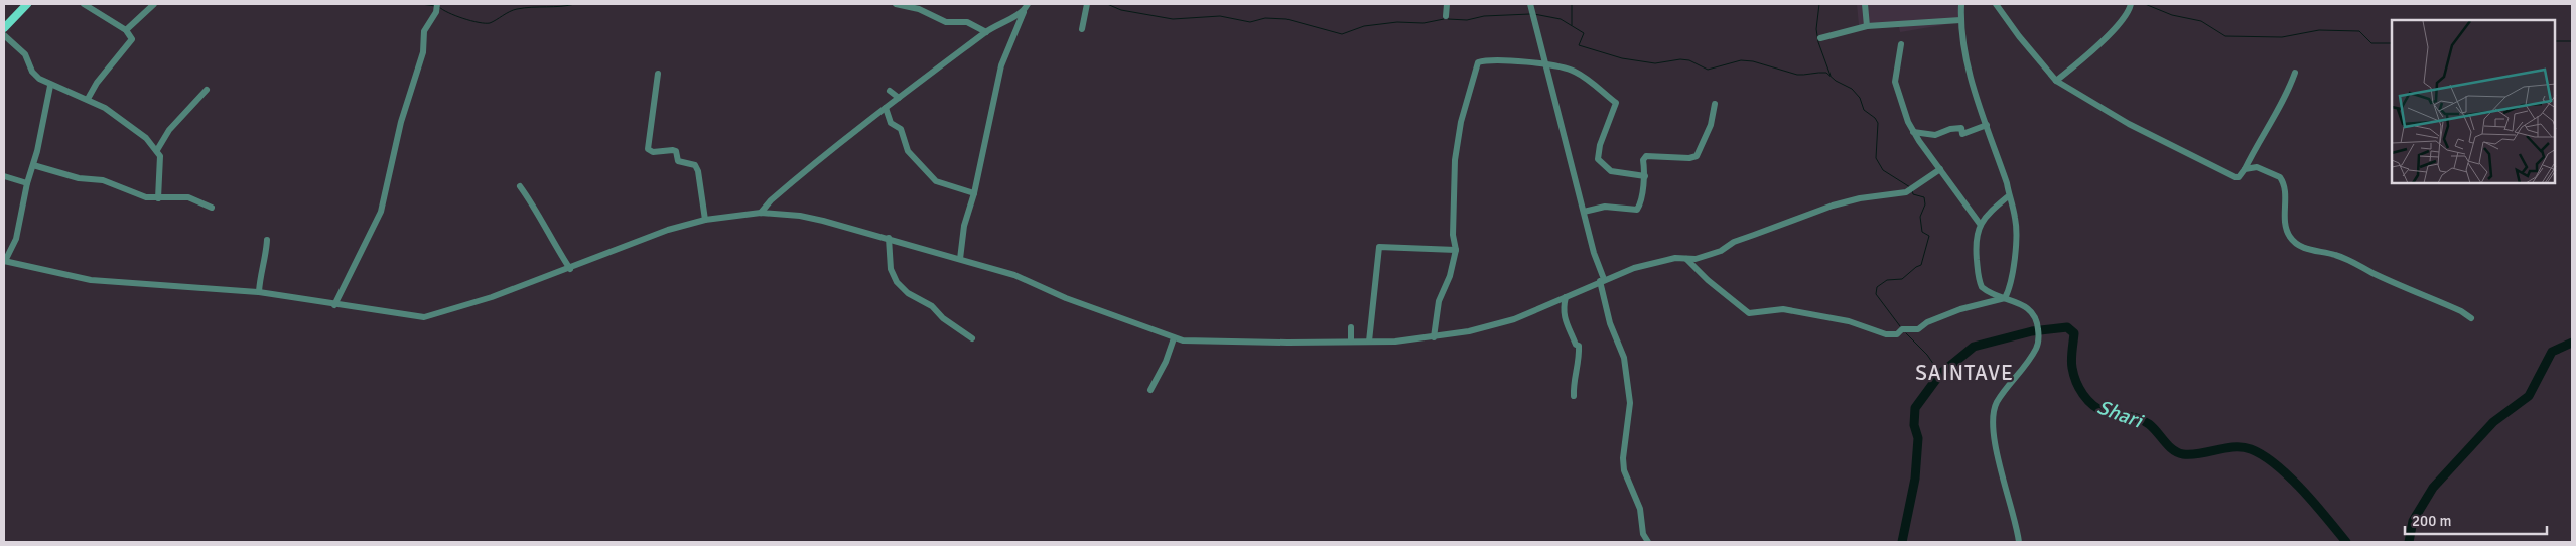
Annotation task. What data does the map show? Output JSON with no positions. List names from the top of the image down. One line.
{"districts":["SAINTAVE"],"water":["Shari"],"scale_bar":"200 m"}
